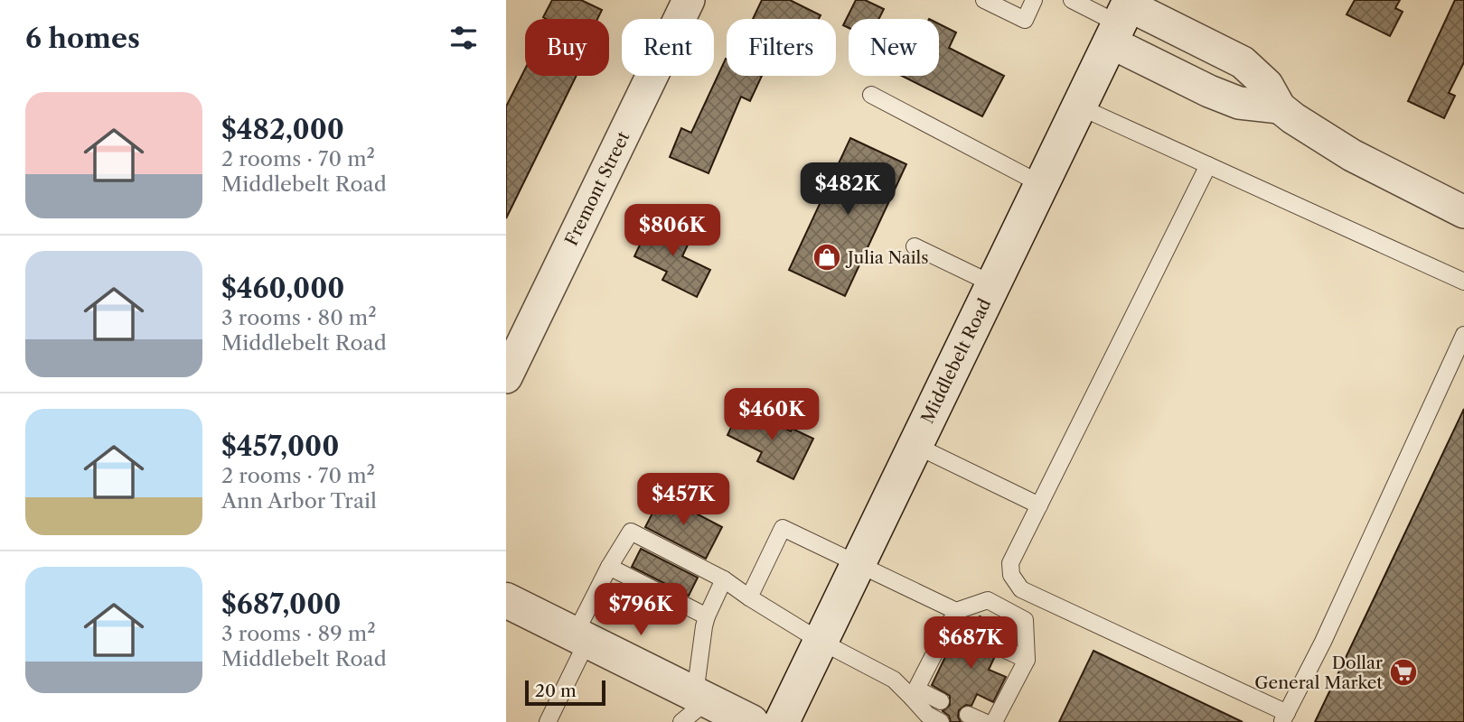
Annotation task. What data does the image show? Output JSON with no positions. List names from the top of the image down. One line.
{"streets":{"main road":["Middlebelt Road"],"street":["Fremont Street"]},"places":{"shop":["Julia Nails"],"supermarket":["Dollar General Market"]},"scale_bar":"20 m","page":{"heading":"6 homes","chip":["Buy","Rent","Filters","New"],"list":[{"name":"$482,000","note":"2 rooms · 70 m² · Middlebelt Road"},{"name":"$460,000","note":"3 rooms · 80 m² · Middlebelt Road"},{"name":"$457,000","note":"2 rooms · 70 m² · Ann Arbor Trail"},{"name":"$687,000","note":"3 rooms · 89 m² · Middlebelt Road"}],"price":["$482K","$806K","$460K","$457K","$796K","$687K"],"scale":"20 m"}}
